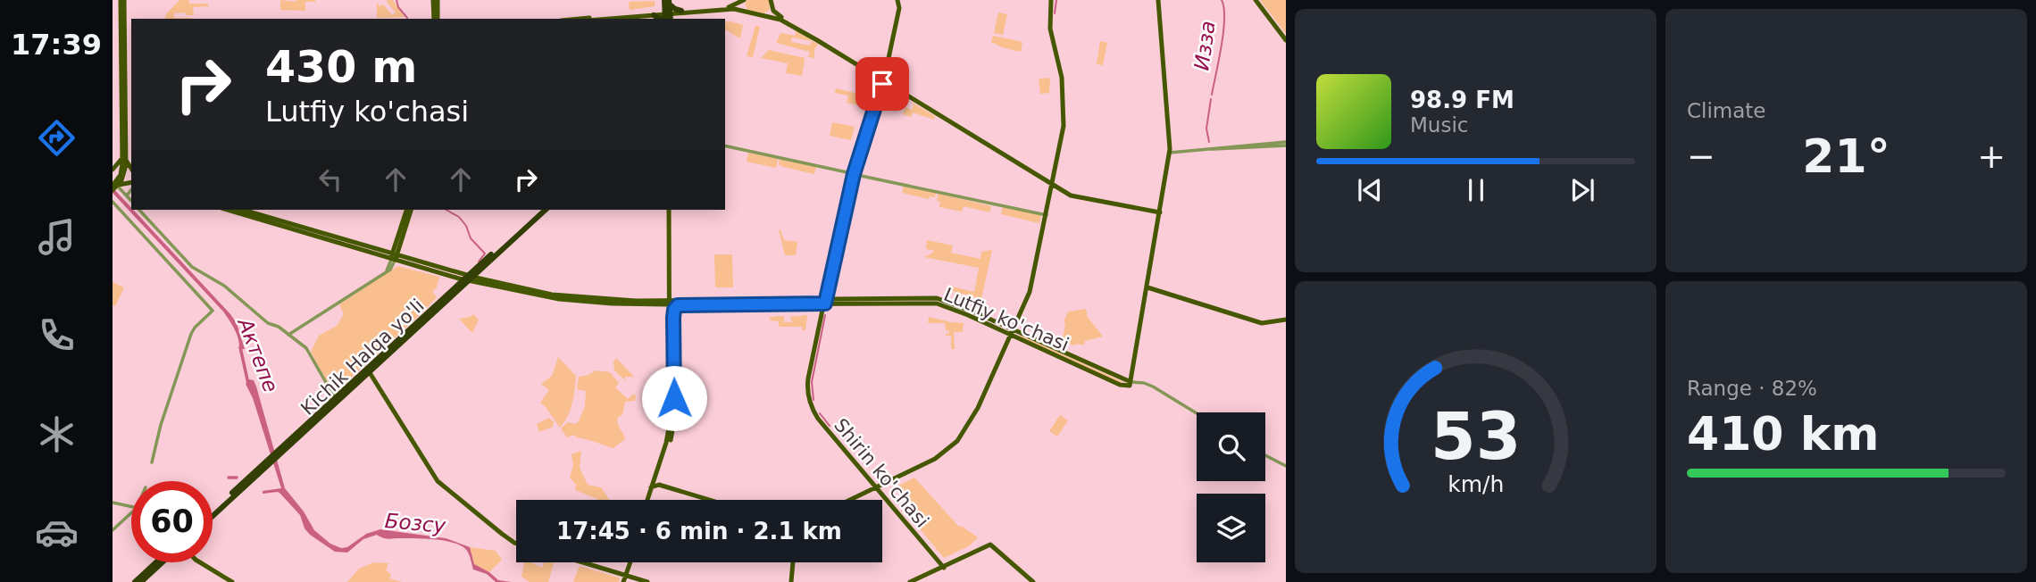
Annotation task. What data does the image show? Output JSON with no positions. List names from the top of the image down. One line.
{"streets":{"highway":["Kichik Halqa yo'li"],"main road":["Lutfiy ko'chasi","Shirin ko'chasi"]},"crossings":[["Lutfiy ko'chasi","Kichik Halqa yo'li"],["Lutfiy ko'chasi","Shirin ko'chasi"]],"water":["Изза","Актепе","Бозсу"],"page":{"tabs":"17:39","tile":["Climate",["Range · 82%","410 km"]],"turn":["430 m","Lutfiy ko'chasi"],"song":["98.9 FM","Music"],"heat":["−","21°","+"],"limit":"60","trip":"17:45 · 6 min · 2.1 km","gauge":["53","km/h"]}}
